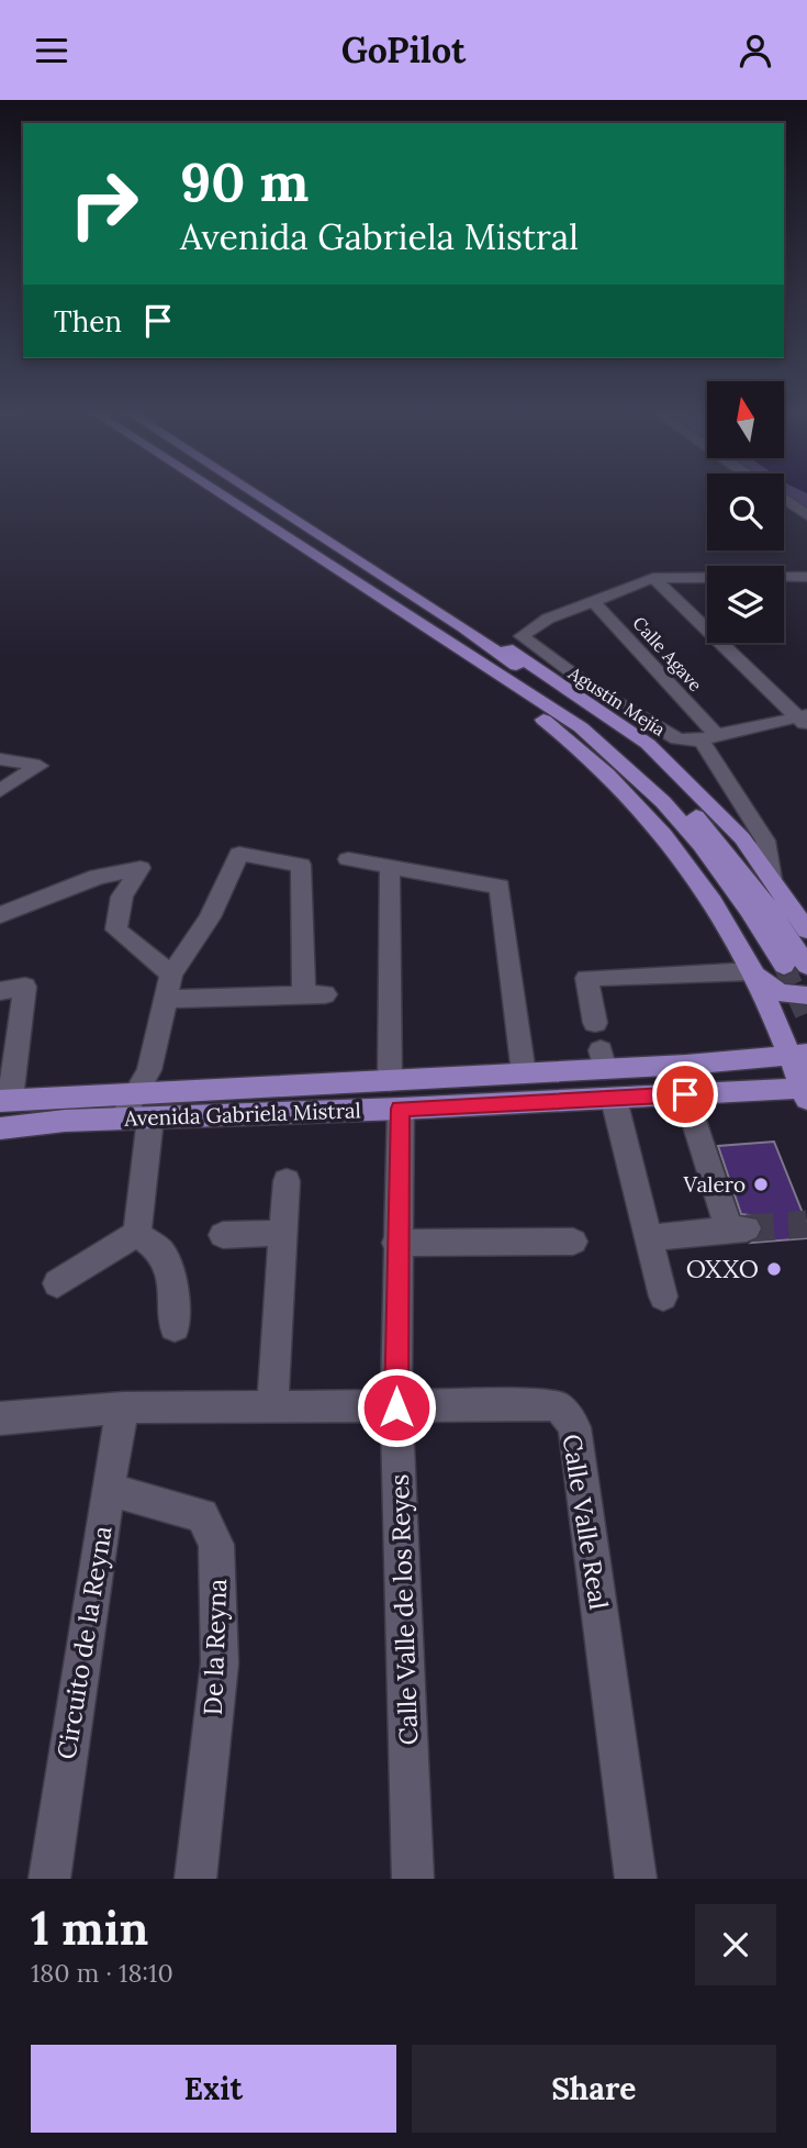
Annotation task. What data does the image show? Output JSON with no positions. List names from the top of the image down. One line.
{"streets":{"main road":["Avenida Gabriela Mistral"],"street":["Calle Agave","Agustín Mejía","Calle Valle Real","Calle Valle de los Reyes","Circuito de la Reyna","De la Reyna"]},"crossings":[["Calle Agave","Agustín Mejía"],["Avenida Gabriela Mistral","Calle Valle de los Reyes"],["Calle Valle Real","Calle Valle de los Reyes"],["Calle Valle Real","Circuito de la Reyna"],["Circuito de la Reyna","De la Reyna"]],"places":["Valero","OXXO"],"north":"top","page":{"header":"GoPilot","turn":["90 m","Avenida Gabriela Mistral"],"then":"Then","heading":["1 min","180 m · 18:10"],"buttons":["Exit","Share"]}}
